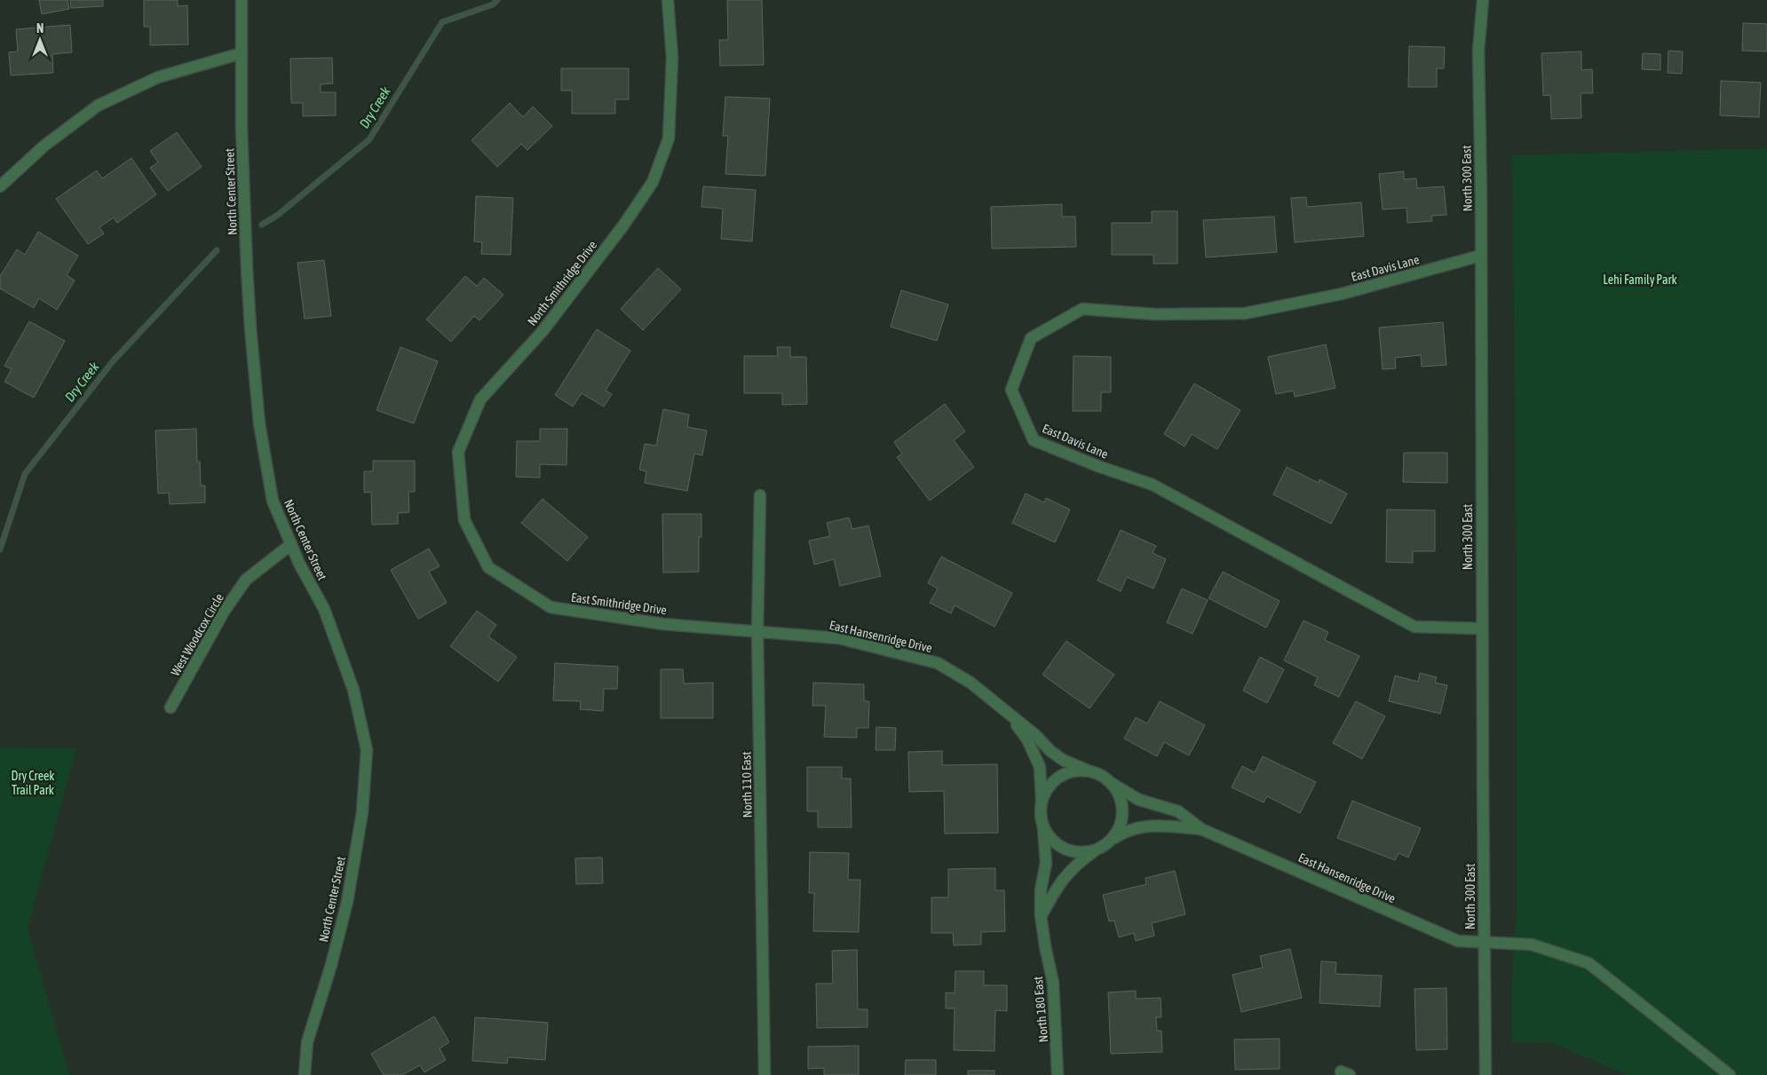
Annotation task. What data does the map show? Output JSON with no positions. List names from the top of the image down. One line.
{"streets":{"street":["North 300 East","North Center Street","East Davis Lane","North Smithridge Drive","East Smithridge Drive","West Woodcox Circle","East Hansenridge Drive","North 110 East","North 180 East"]},"crossings":[["North 300 East","East Davis Lane"],["North 300 East","East Hansenridge Drive"],["North Center Street","West Woodcox Circle"],["North Smithridge Drive","East Smithridge Drive"],["East Smithridge Drive","East Hansenridge Drive"],["East Smithridge Drive","North 110 East"],["East Hansenridge Drive","North 110 East"],["East Hansenridge Drive","North 180 East"]],"water":["Dry Creek"],"parks":["Lehi Family Park","Dry Creek Trail Park"],"north":"top"}
